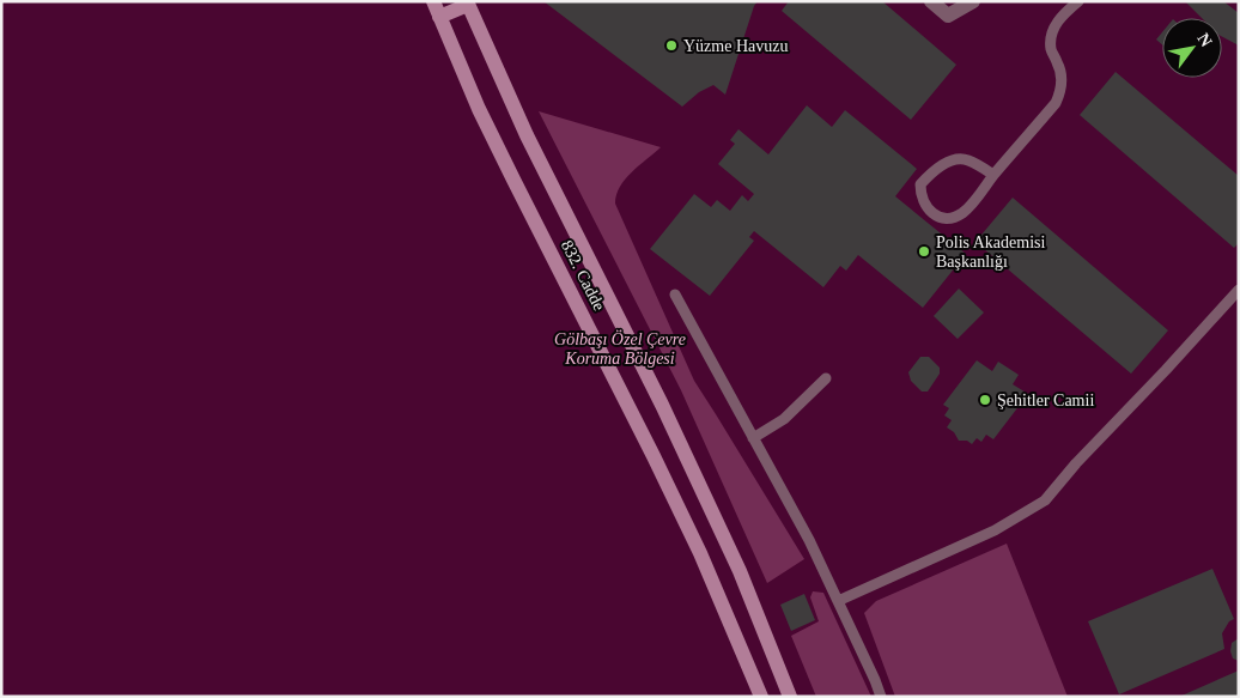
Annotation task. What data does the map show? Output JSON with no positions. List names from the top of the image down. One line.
{"streets":{"street":["832. Cadde"]},"parks":["Gölbaşı Özel Çevre Koruma Bölgesi"],"places":["Yüzme Havuzu","Polis Akademisi Başkanlığı","Şehitler Camii"],"north":"top right"}
